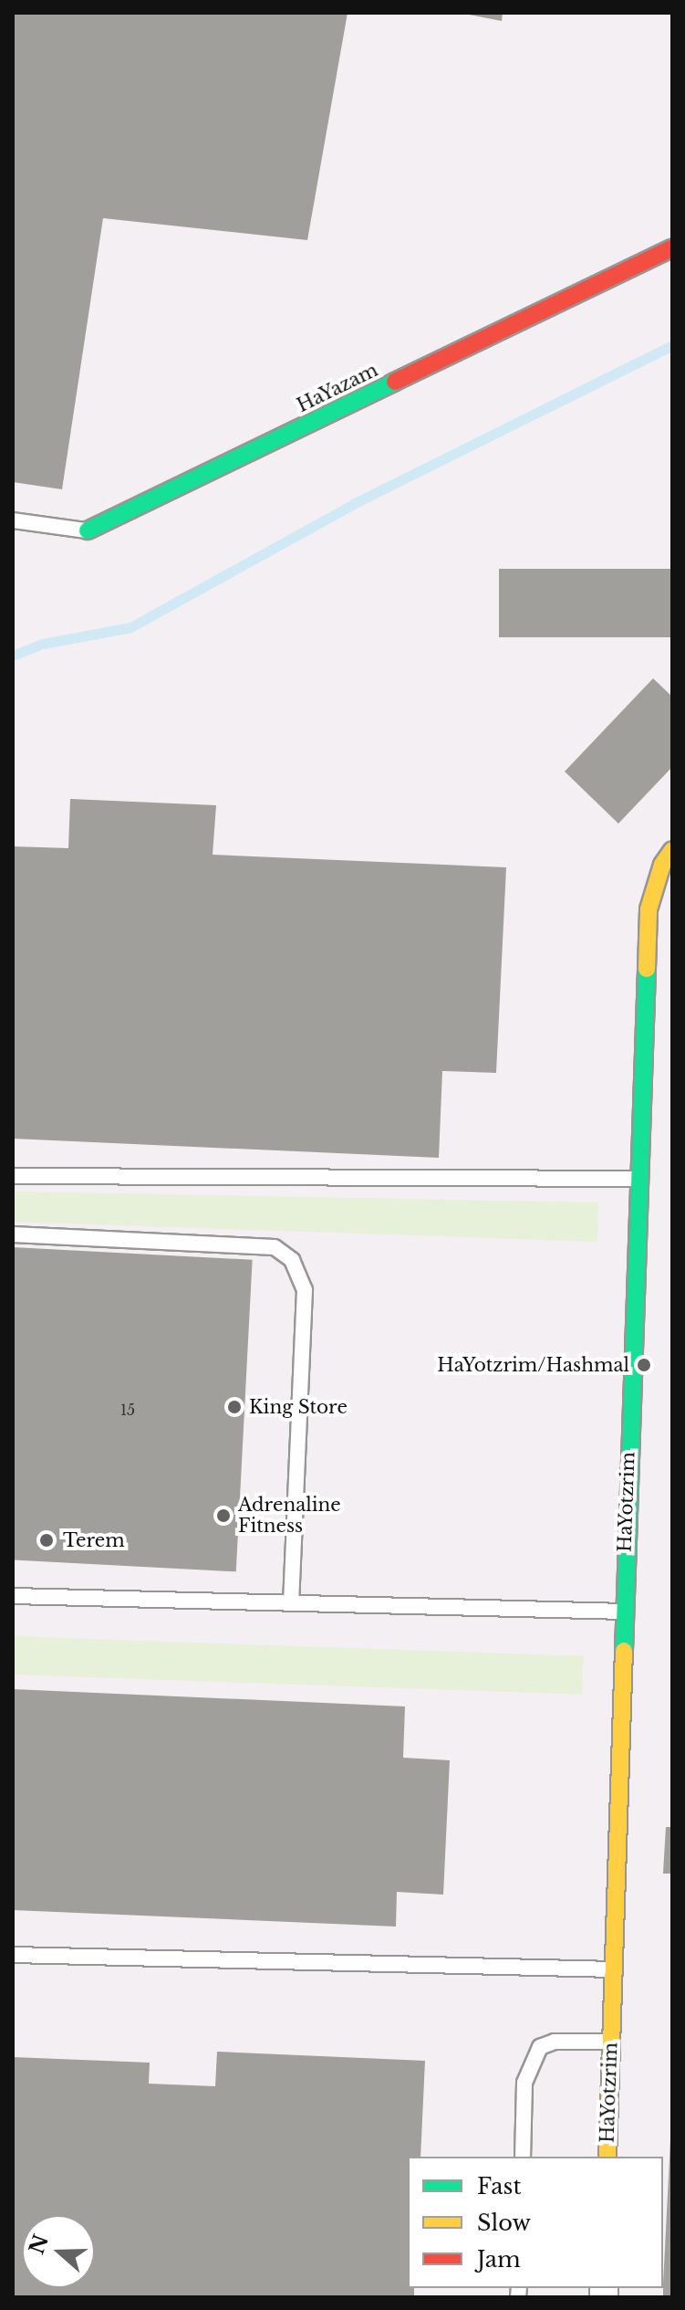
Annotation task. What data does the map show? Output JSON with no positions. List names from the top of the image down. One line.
{"streets":{"street":["HaYazam","HaYotzrim"]},"places":["HaYotzrim/Hashmal","King Store","Adrenaline Fitness","Terem"],"house_numbers":["15"],"legend":["Fast","Slow","Jam"],"north":"left"}
